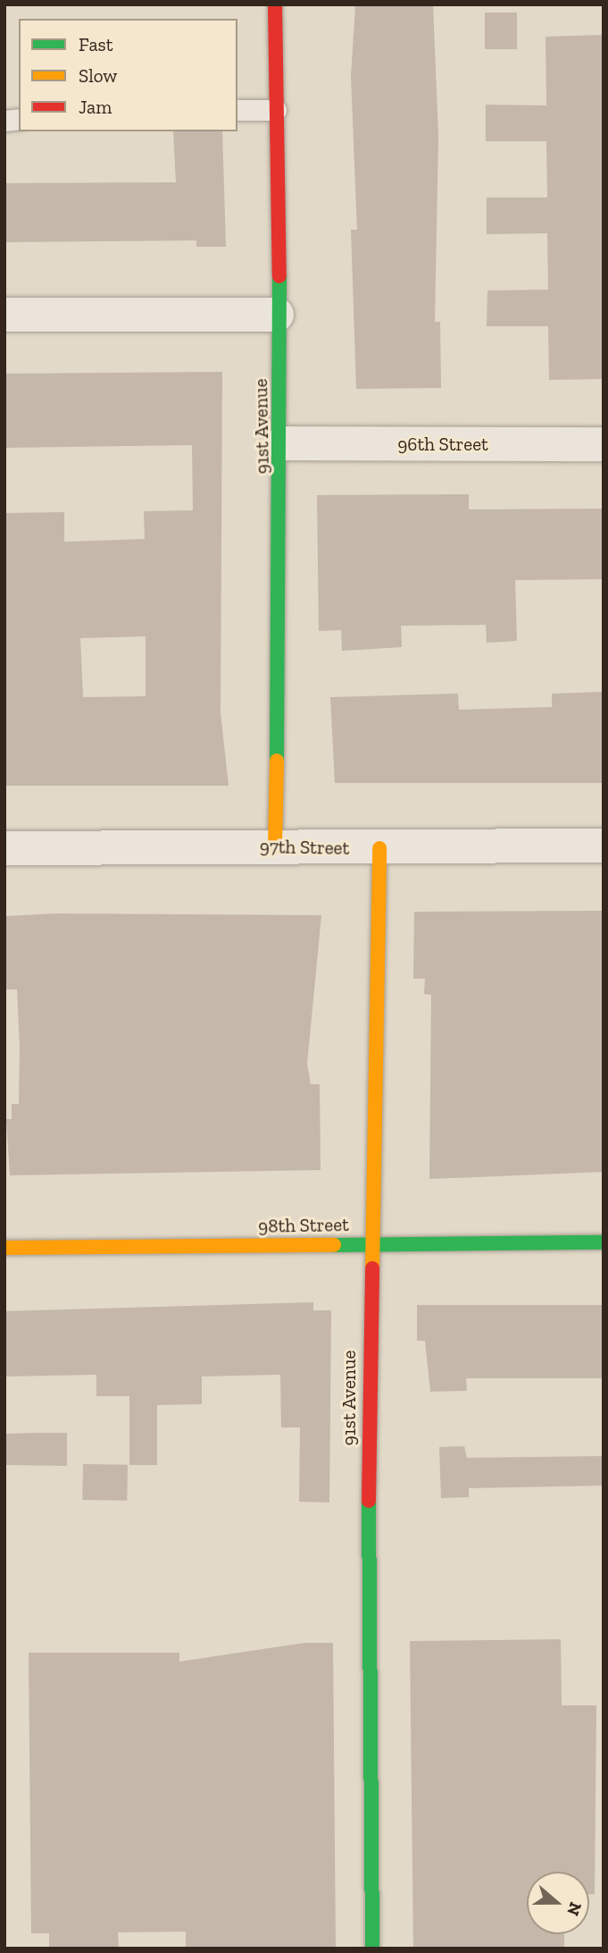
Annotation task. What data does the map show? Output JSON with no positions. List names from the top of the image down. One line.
{"streets":{"street":["91st Avenue","96th Street","97th Street","98th Street"]},"crossings":[["91st Avenue","96th Street"],["91st Avenue","97th Street"],["91st Avenue","98th Street"]],"legend":["Fast","Slow","Jam"],"north":"right"}
